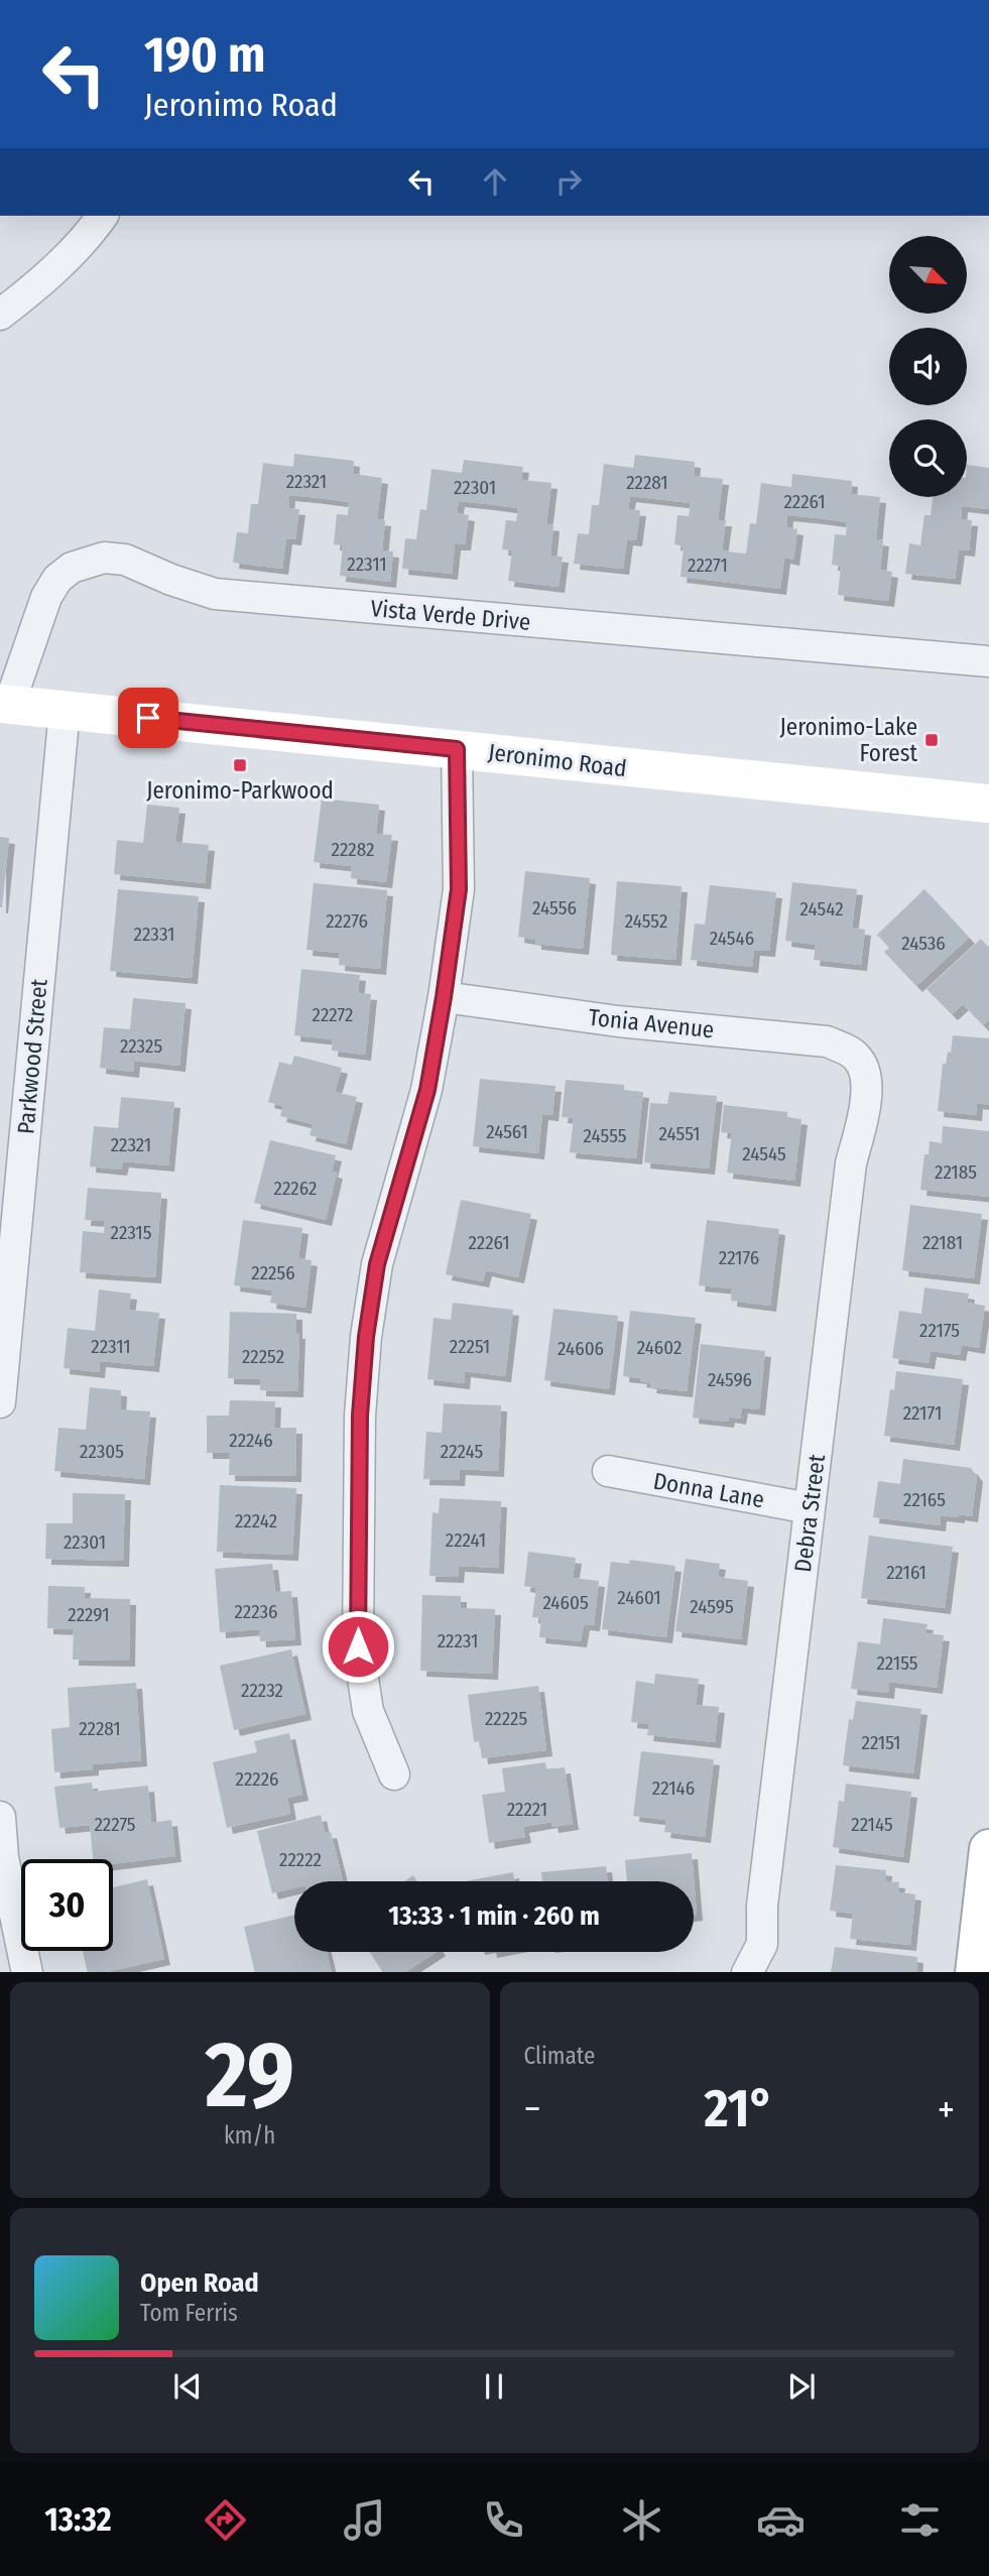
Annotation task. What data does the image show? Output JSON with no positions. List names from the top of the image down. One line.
{"streets":{"main road":["Jeronimo Road"],"street":["Vista Verde Drive","Tonia Avenue","Parkwood Street","Donna Lane","Debra Street"]},"crossings":[["Vista Verde Drive","Jeronimo Road"],["Jeronimo Road","Parkwood Street"],["Tonia Avenue","Debra Street"],["Donna Lane","Debra Street"]],"places":{"transit":["Jeronimo-Lake Forest","Jeronimo-Parkwood"]},"house_numbers":["22321","22281","22301","22261","22311","22271","22282","24556","24542","22276","24552","22331","24546","24536","22272","22325","24561","24551","24555","22321","24545","22185","22262","22315","22261","22181","22176","22256","22175","22311","22251","24602","24606","22252","24596","22171","22246","22305","22245","22165","22242","22241","22301","22161","24601","24605","24595","22236","22291","22231","22155","22232","22225","22281","22151","22226","22146","22221","22275","22145","22222"],"north":"bottom right","page":{"turn":["190 m","Jeronimo Road"],"limit":"30","trip":"13:33 · 1 min · 260 m","tile":[["29","km/h"],"Climate"],"heat":["−","21°","+"],"song":["Open Road","Tom Ferris"],"tabs":"13:32"}}
